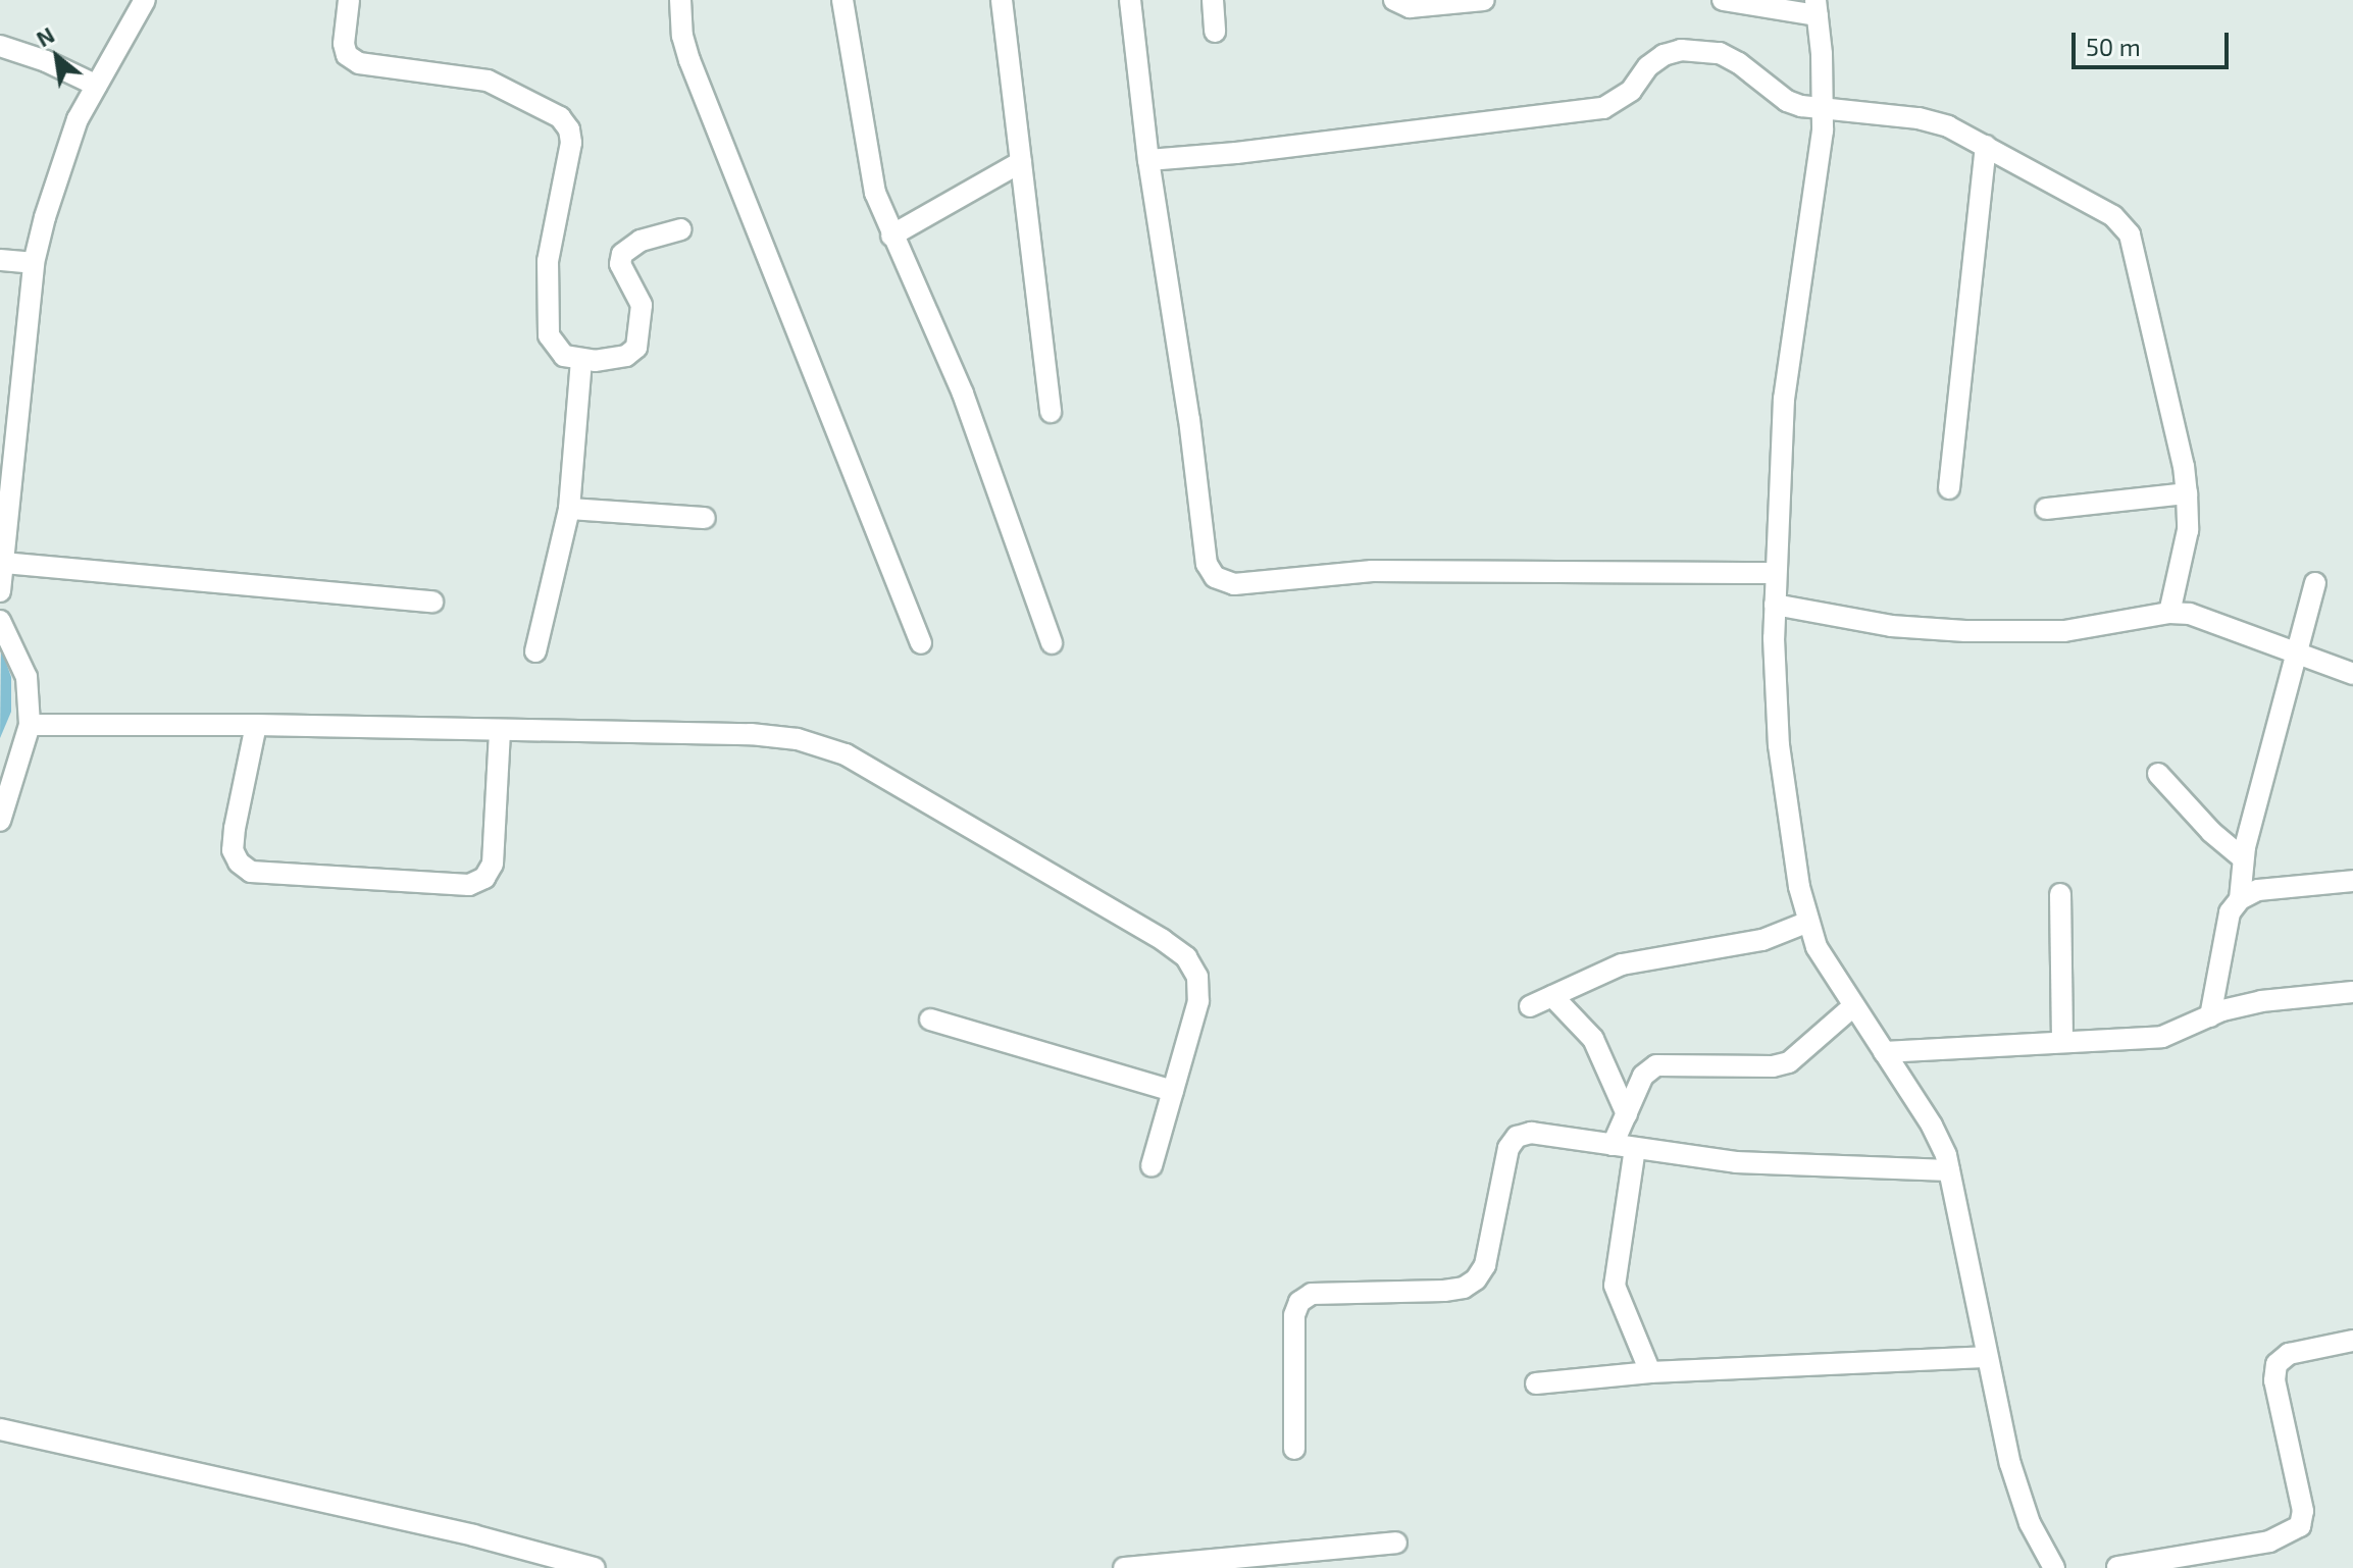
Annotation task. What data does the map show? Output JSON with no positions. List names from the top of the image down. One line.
{"scale_bar":"50 m","north":"top left"}
